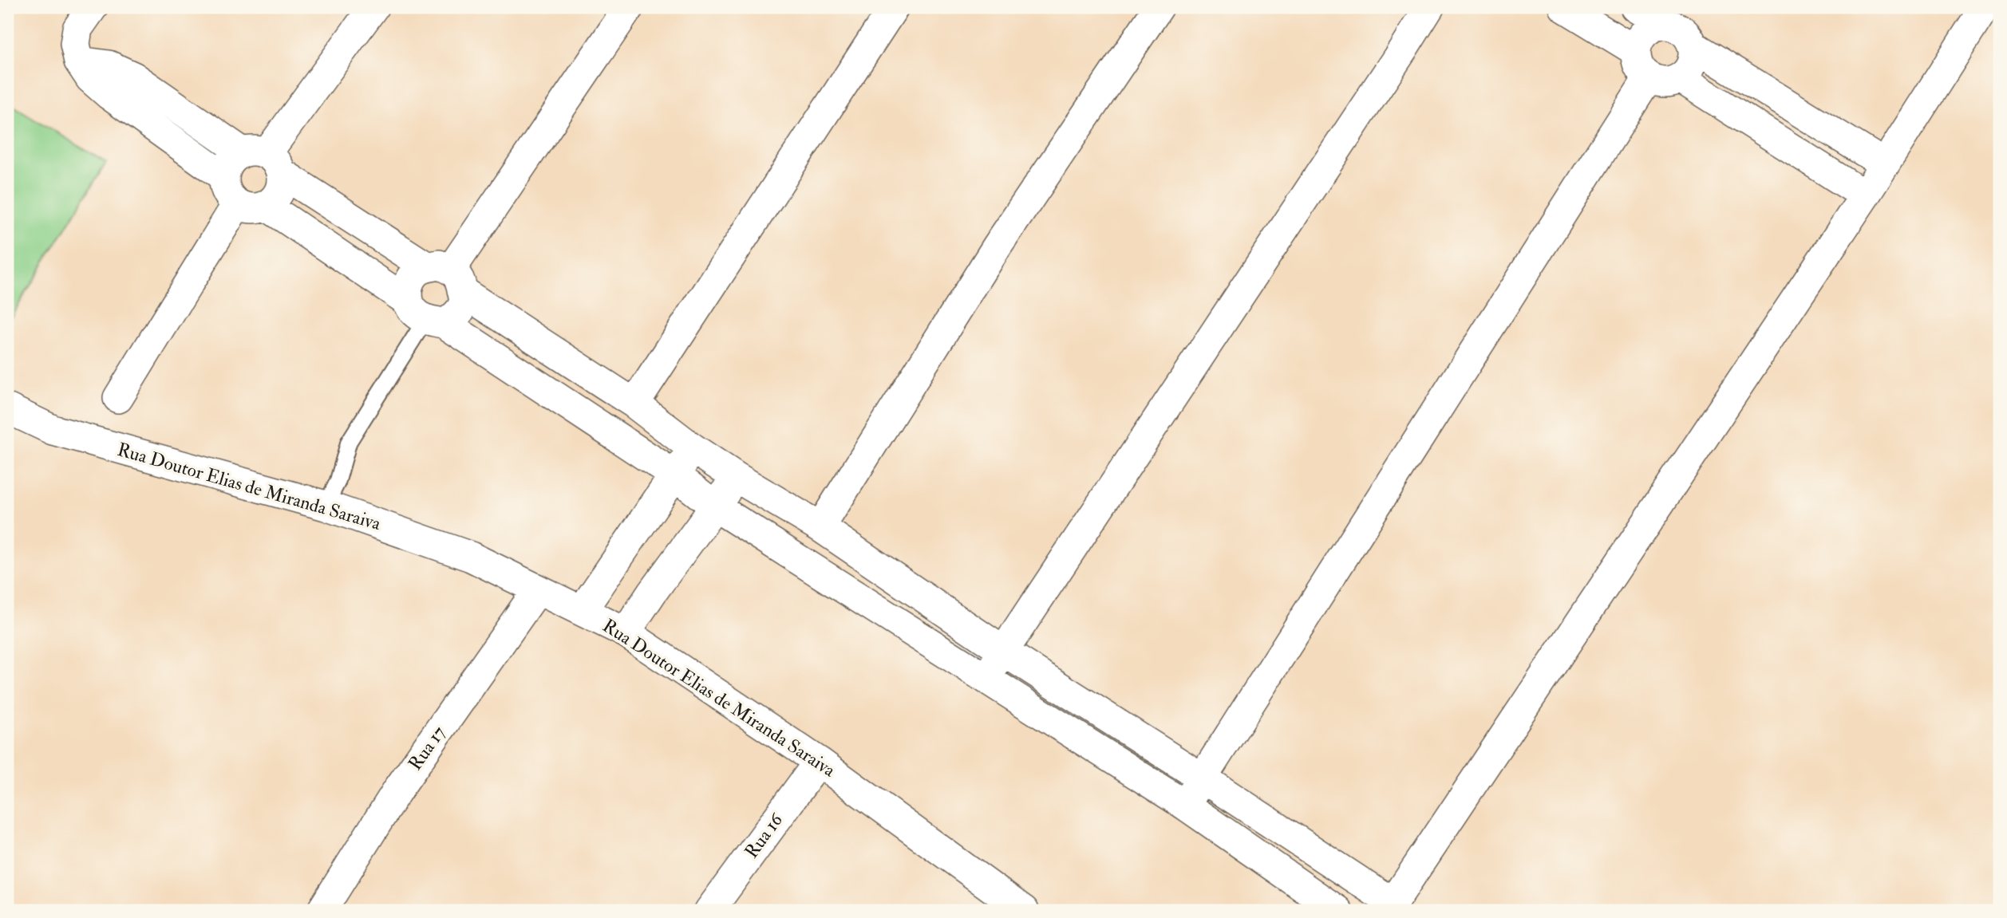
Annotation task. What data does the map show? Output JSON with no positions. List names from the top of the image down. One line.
{"streets":{"street":["Rua Doutor Elias de Miranda Saraiva","Rua 17","Rua 16"]},"crossings":[["Rua Doutor Elias de Miranda Saraiva","Rua 17"],["Rua Doutor Elias de Miranda Saraiva","Rua 16"]]}
